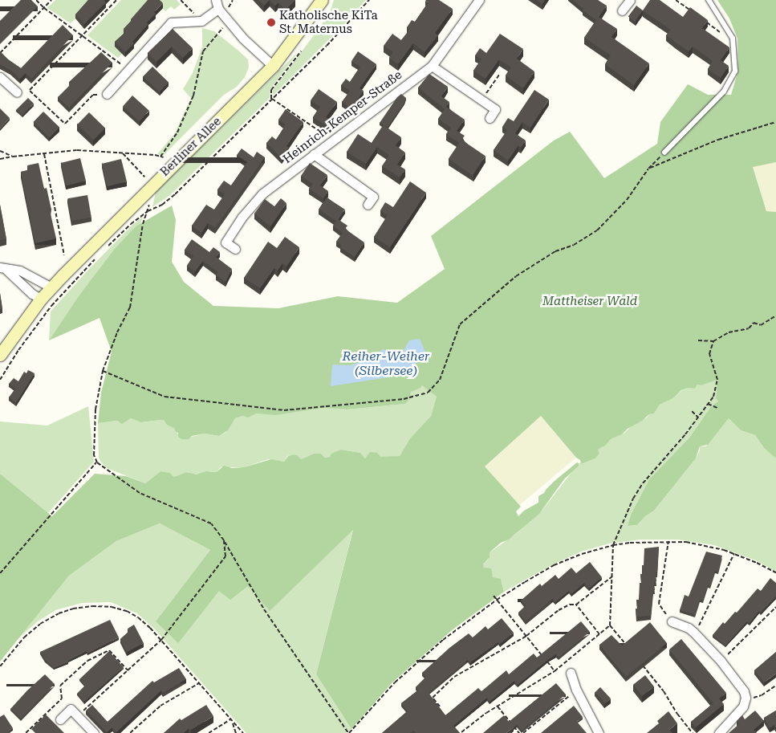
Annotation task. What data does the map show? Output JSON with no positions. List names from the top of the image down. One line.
{"streets":{"street":["Heinrich-Kemper-Straße","Berliner Allee"]},"water":["Reiher-Weiher (Silbersee)"],"parks":["Mattheiser Wald"],"places":["Katholische KiTa St. Maternus"]}
